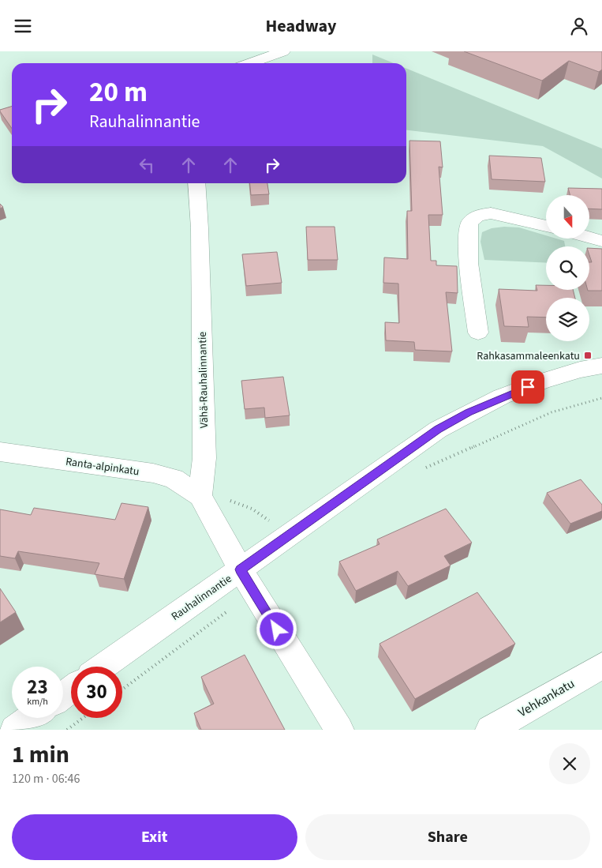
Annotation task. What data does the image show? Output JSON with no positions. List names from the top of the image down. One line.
{"streets":{"street":["Vähä-Rauhalinnantie","Ranta-alpinkatu","Rauhalinnantie","Vehkankatu"]},"crossings":[["Vähä-Rauhalinnantie","Ranta-alpinkatu"]],"places":{"transit":["Rahkasammaleenkatu"]},"north":"bottom","page":{"header":"Headway","turn":["20 m","Rauhalinnantie"],"speed":"23 km/h","limit":"30","heading":["1 min","120 m · 06:46"],"buttons":["Exit","Share"]}}
